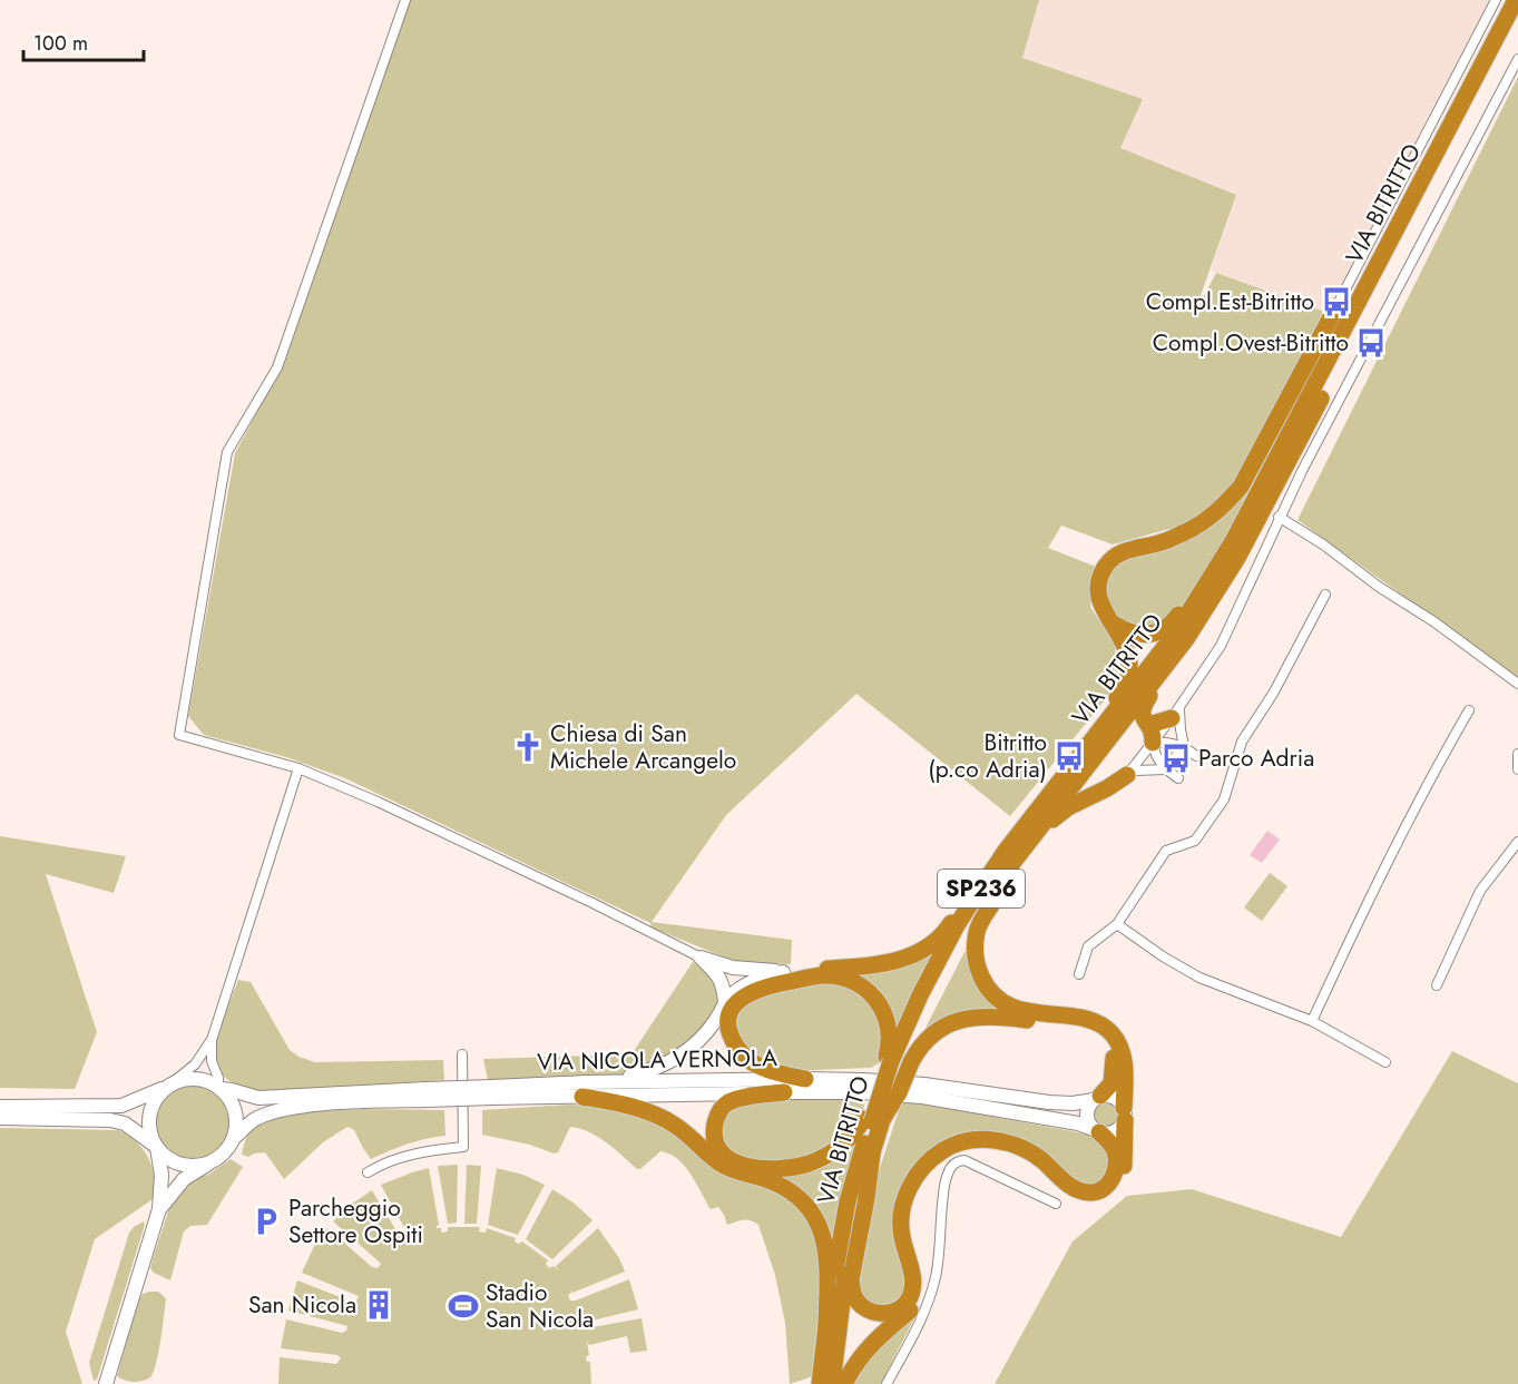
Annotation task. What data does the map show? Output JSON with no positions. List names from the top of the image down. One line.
{"streets":{"highway":["VIA BITRITTO","SP236"],"main road":["VIA NICOLA VERNOLA"]},"places":{"bus stop":["Compl.Est-Bitritto","Compl.Ovest-Bitritto","Bitritto (p.co Adria)","Parco Adria"],"church":["Chiesa di San Michele Arcangelo"],"parking":["Parcheggio Settore Ospiti"],"building":["San Nicola"],"sports":["Stadio San Nicola"]},"scale_bar":"100 m"}
